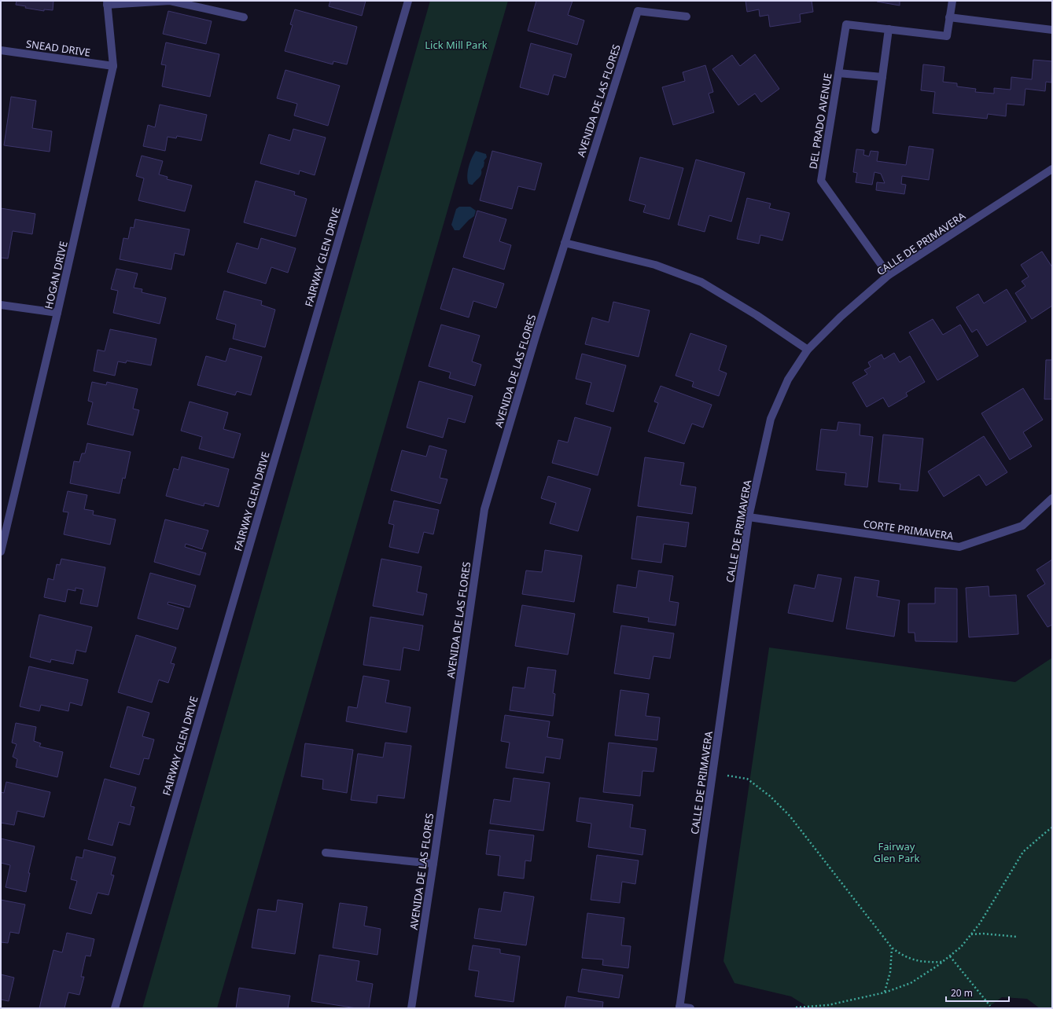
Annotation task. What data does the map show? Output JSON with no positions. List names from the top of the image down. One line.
{"streets":{"street":["SNEAD DRIVE","AVENIDA DE LAS FLORES","DEL PRADO AVENUE","CALLE DE PRIMAVERA","FAIRWAY GLEN DRIVE","HOGAN DRIVE","CORTE PRIMAVERA"]},"crossings":[["SNEAD DRIVE","HOGAN DRIVE"],["DEL PRADO AVENUE","CALLE DE PRIMAVERA"],["CALLE DE PRIMAVERA","CORTE PRIMAVERA"]],"parks":["Lick Mill Park","Fairway Glen Park"],"scale_bar":"20 m"}
